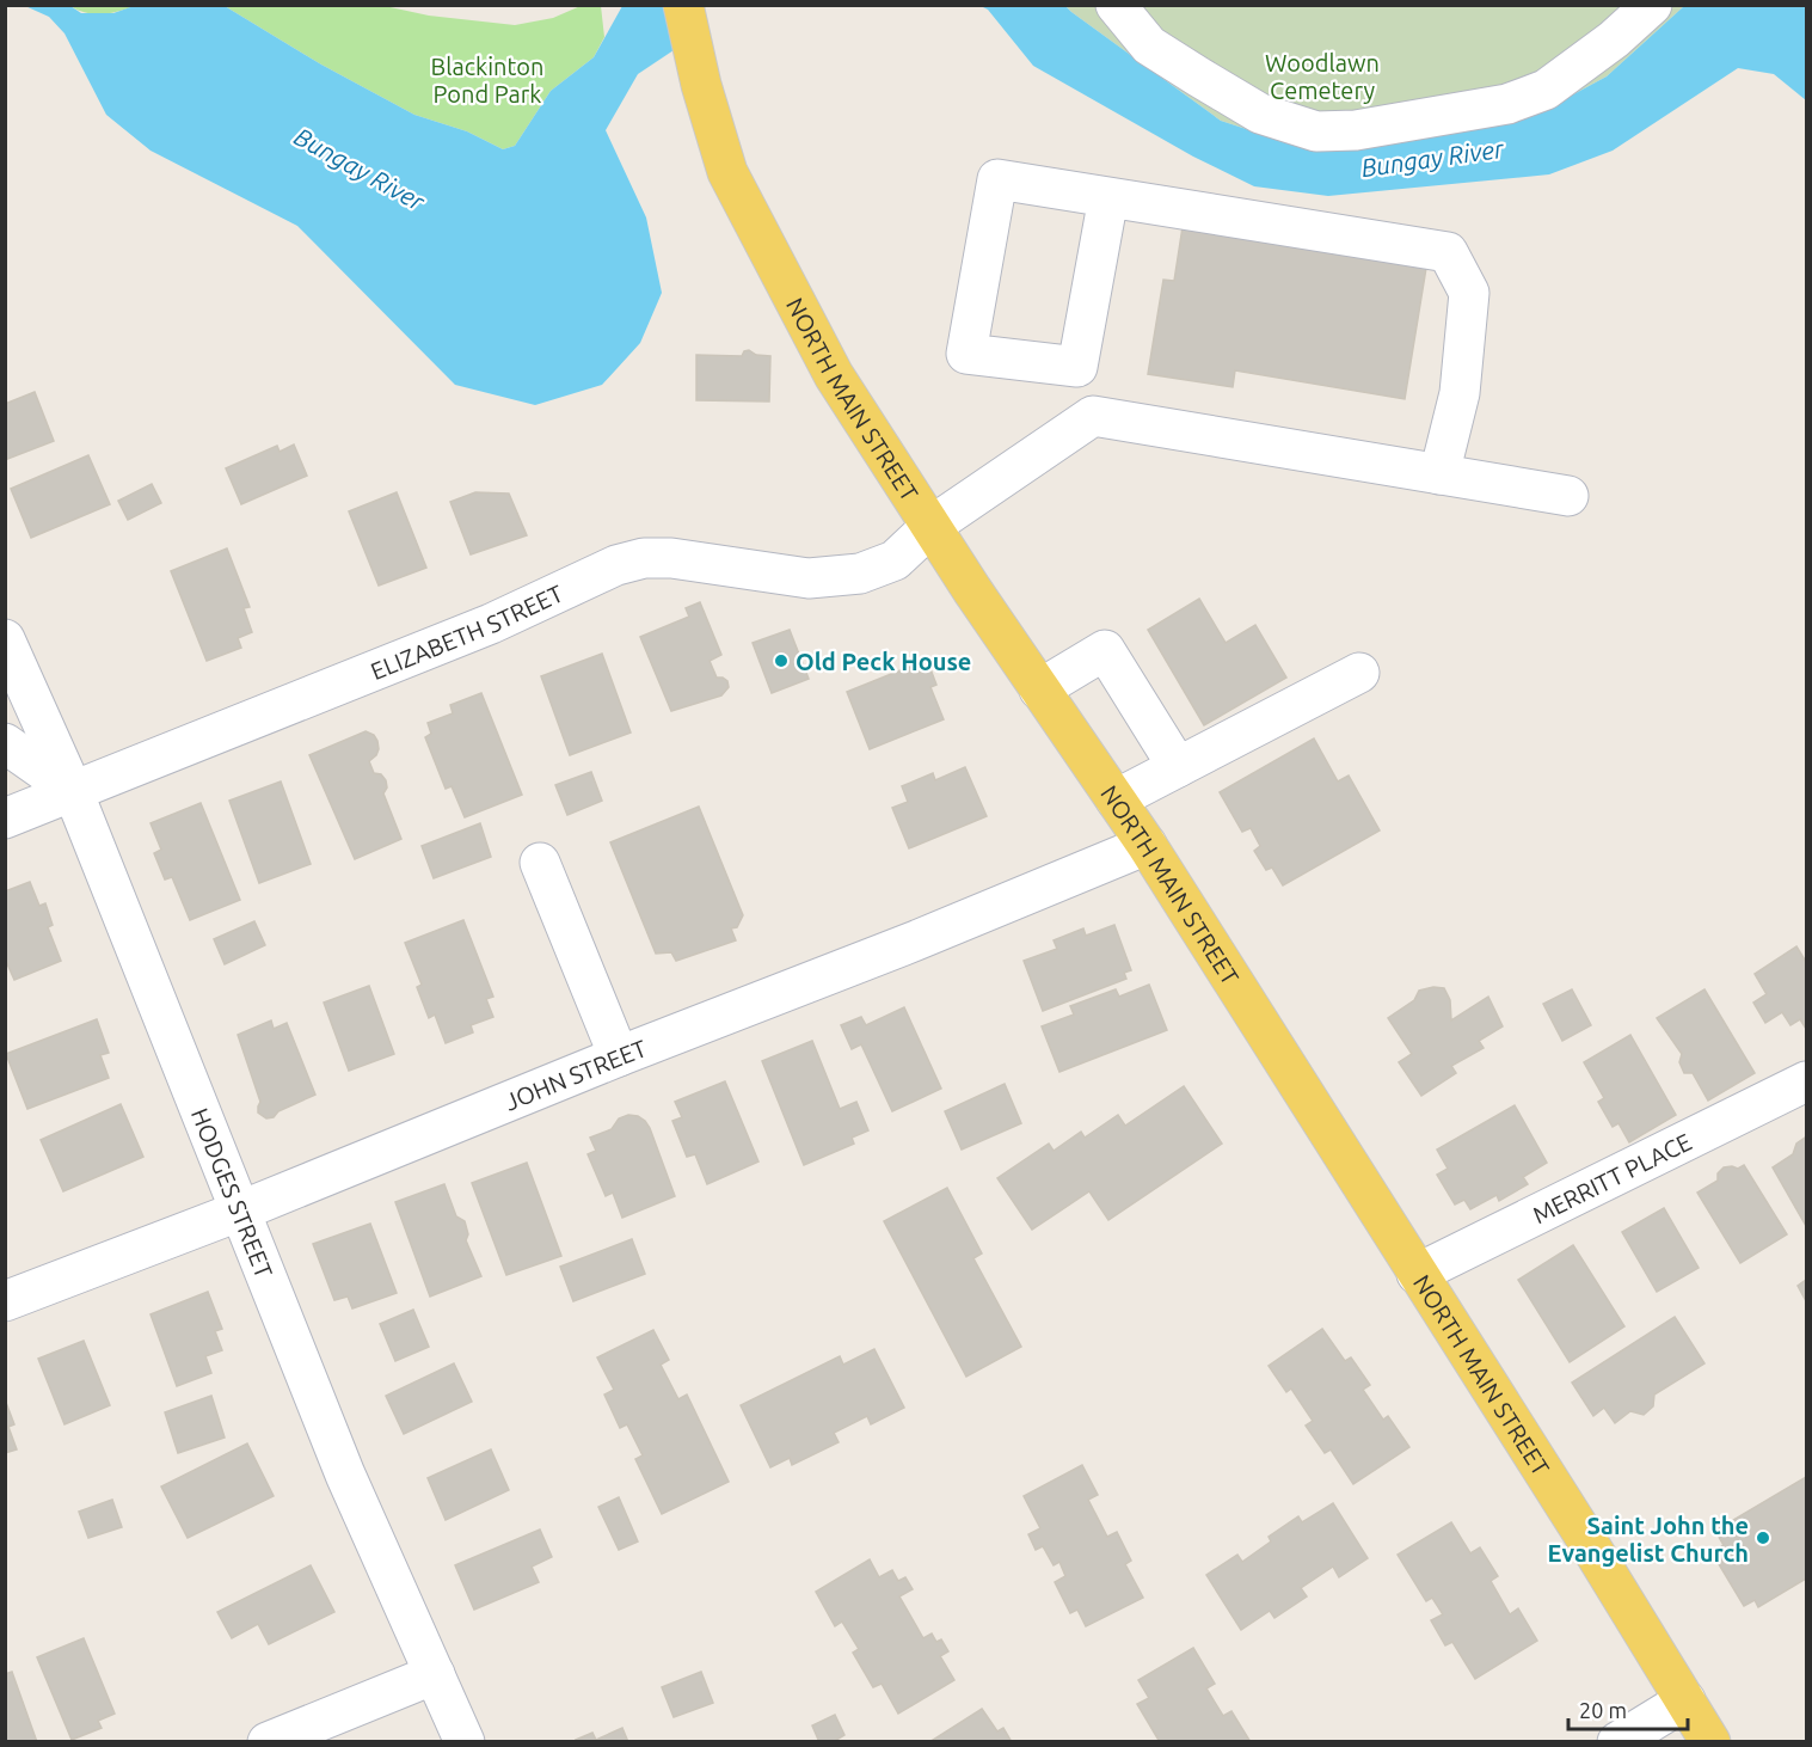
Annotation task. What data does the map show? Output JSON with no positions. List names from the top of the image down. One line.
{"streets":{"main road":["NORTH MAIN STREET"],"street":["ELIZABETH STREET","JOHN STREET","MERRITT PLACE","HODGES STREET"]},"crossings":[["NORTH MAIN STREET","ELIZABETH STREET"],["NORTH MAIN STREET","JOHN STREET"],["NORTH MAIN STREET","MERRITT PLACE"],["ELIZABETH STREET","HODGES STREET"],["JOHN STREET","HODGES STREET"]],"water":["Bungay River"],"parks":["Woodlawn Cemetery","Blackinton Pond Park"],"places":["Old Peck House","Saint John the Evangelist Church"],"scale_bar":"20 m"}
